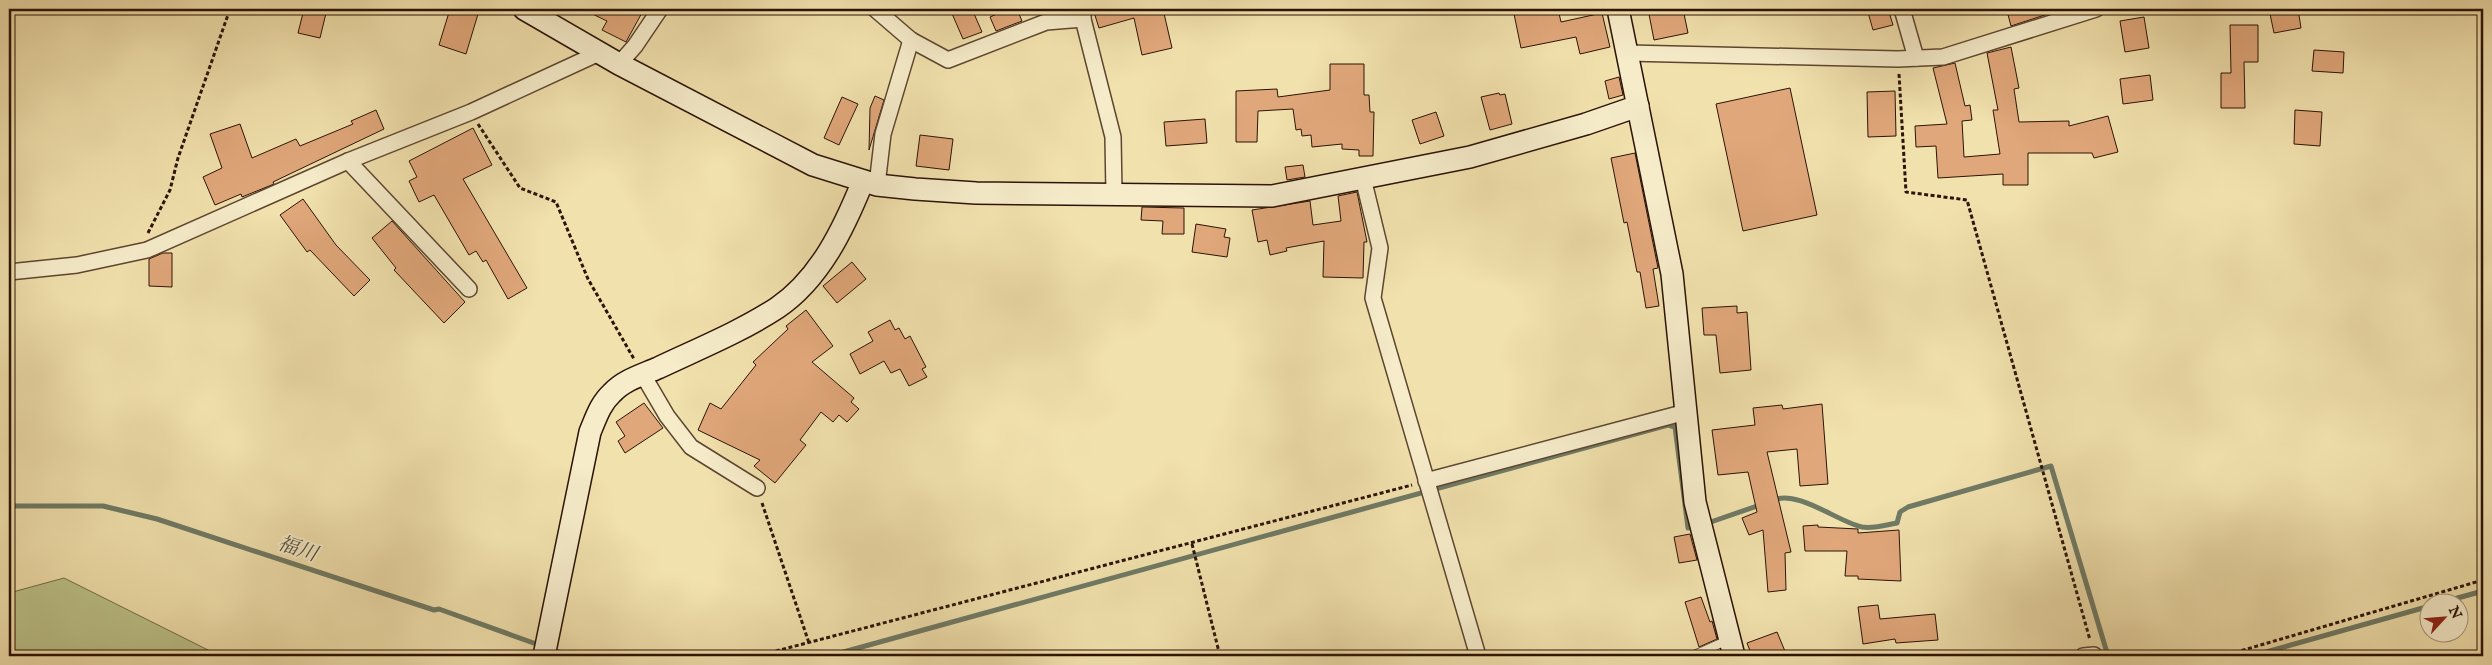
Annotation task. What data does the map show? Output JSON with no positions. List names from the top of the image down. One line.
{"water":["福川"],"north":"top right"}
